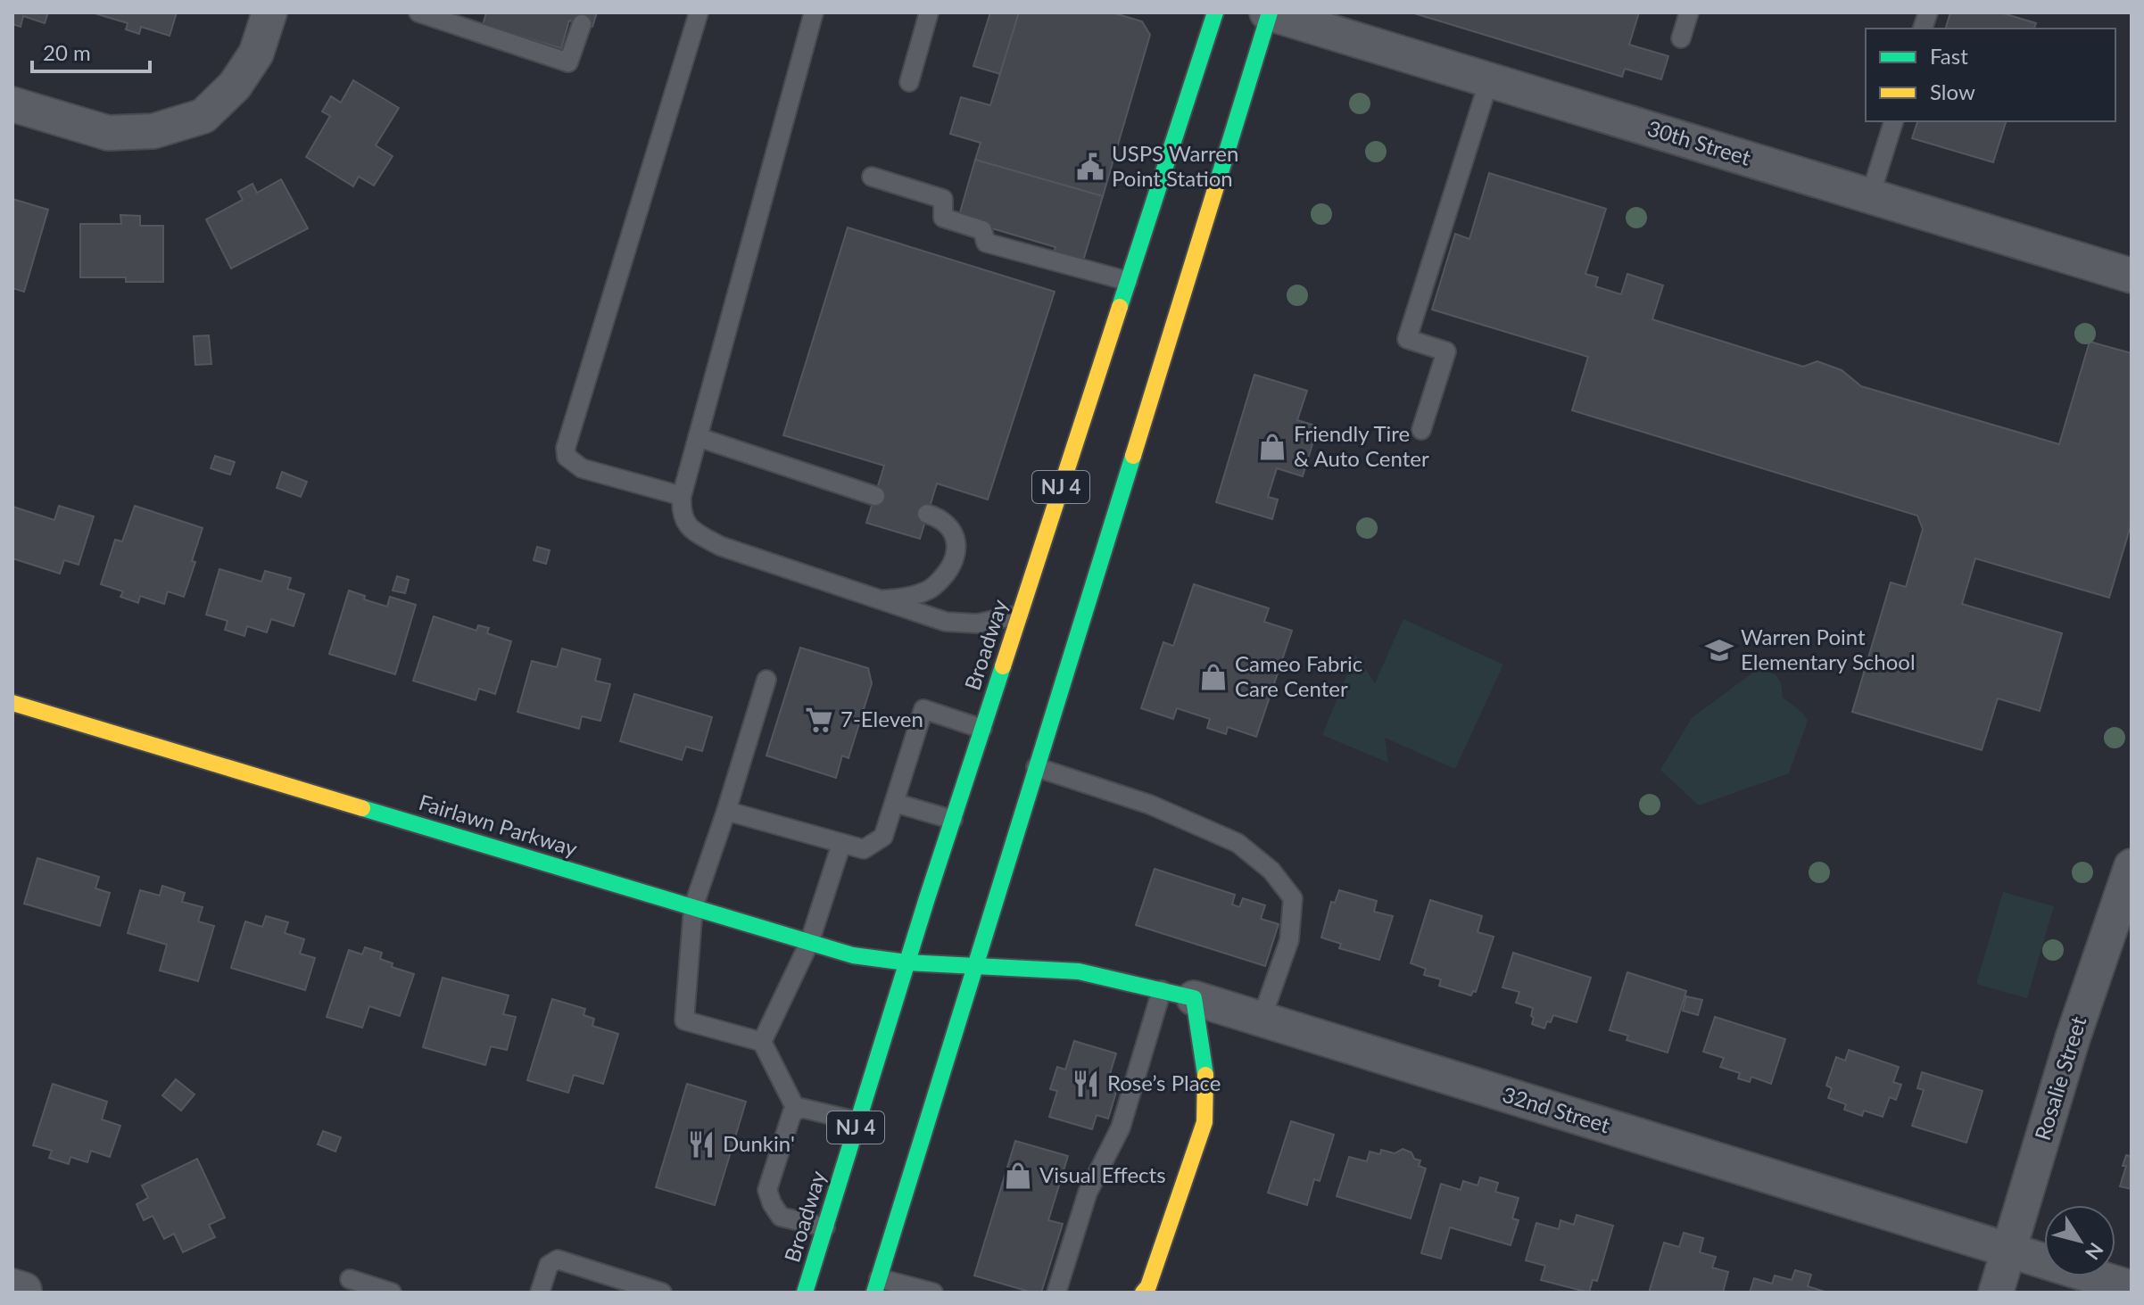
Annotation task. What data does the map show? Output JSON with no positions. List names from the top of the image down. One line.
{"streets":{"main road":["NJ 4","Broadway","Fairlawn Parkway","32nd Street"],"street":["30th Street","Rosalie Street"]},"crossings":[["30th Street","NJ 4"],["NJ 4","Fairlawn Parkway"],["NJ 4","32nd Street"],["Broadway","Fairlawn Parkway"],["Fairlawn Parkway","32nd Street"],["Rosalie Street","32nd Street"]],"places":{"public building":["USPS Warren Point Station"],"shop":["Friendly Tire & Auto Center","Cameo Fabric Care Center","Visual Effects"],"school or university":["Warren Point Elementary School"],"supermarket":["7-Eleven"],"restaurant":["Rose’s Place","Dunkin'"]},"legend":["Fast","Slow"],"scale_bar":"20 m","north":"bottom right"}
